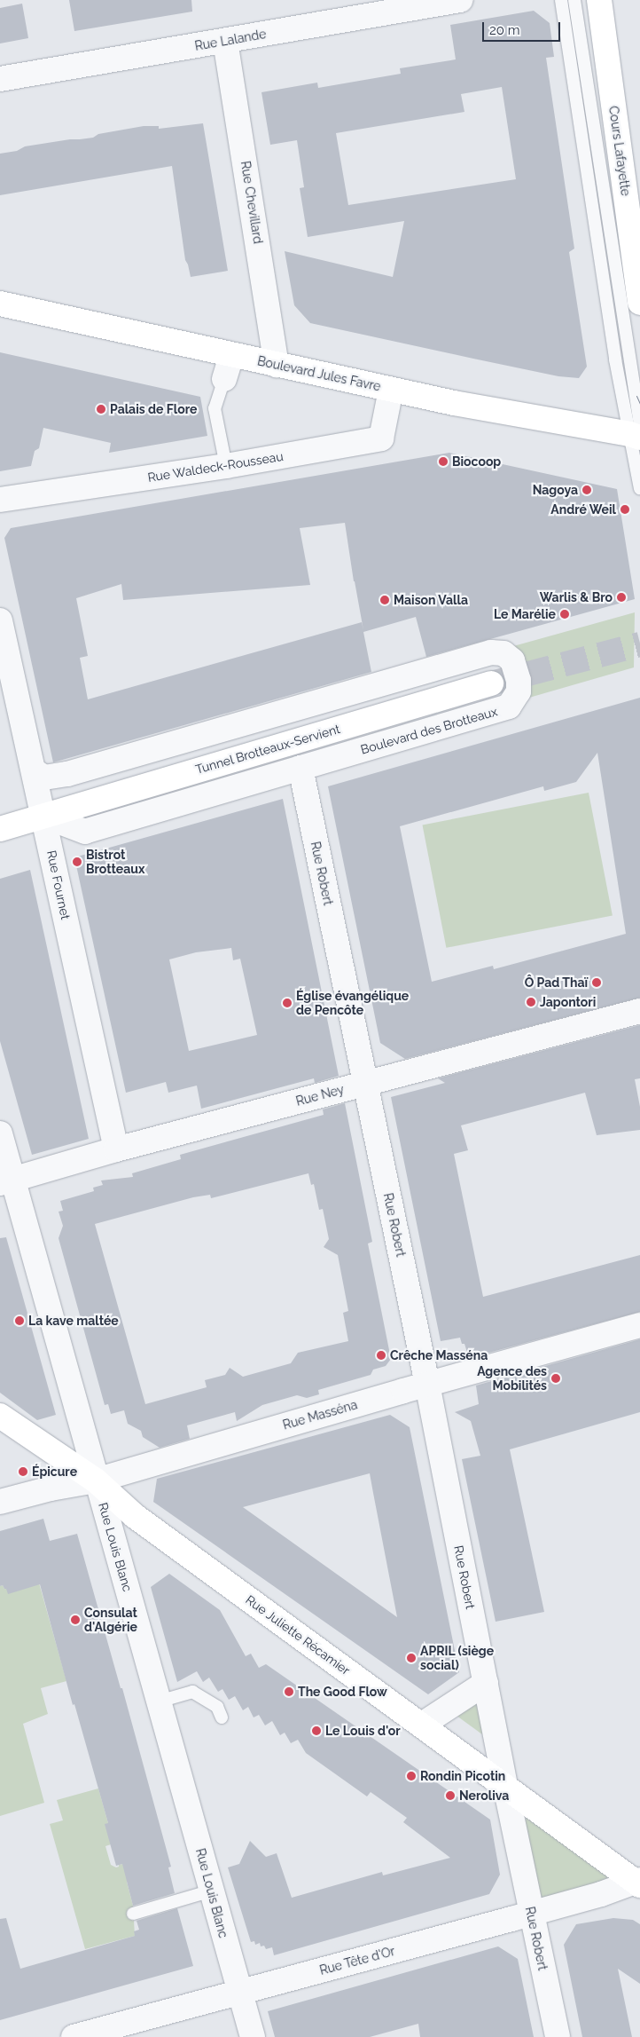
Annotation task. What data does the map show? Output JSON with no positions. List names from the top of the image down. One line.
{"streets":{"main road":["Cours Lafayette","Boulevard Jules Favre","Tunnel Brotteaux-Servient","Rue Juliette Récamier"],"street":["Rue Lalande","Rue Chevillard","Rue Waldeck-Rousseau","Boulevard des Brotteaux","Rue Robert","Rue Fournet","Rue Ney","Rue Masséna","Rue Louis Blanc","Rue Tête d'Or"]},"crossings":[["Rue Lalande","Rue Chevillard"],["Rue Chevillard","Boulevard Jules Favre"],["Boulevard Jules Favre","Rue Waldeck-Rousseau"],["Boulevard des Brotteaux","Tunnel Brotteaux-Servient"],["Boulevard des Brotteaux","Rue Robert"],["Boulevard des Brotteaux","Rue Fournet"],["Tunnel Brotteaux-Servient","Rue Fournet"],["Rue Robert","Rue Ney"],["Rue Robert","Rue Masséna"],["Rue Robert","Rue Juliette Récamier"],["Rue Robert","Rue Tête d'Or"],["Rue Fournet","Rue Ney"],["Rue Ney","Rue Louis Blanc"],["Rue Masséna","Rue Louis Blanc"],["Rue Masséna","Rue Juliette Récamier"],["Rue Louis Blanc","Rue Juliette Récamier"],["Rue Louis Blanc","Rue Tête d'Or"],["Rue Juliette Récamier","Rue Tête d'Or"]],"places":["Palais de Flore","Biocoop","Nagoya","André Weil","Warlis & Bro","Maison Valla","Le Marélie","Bistrot Brotteaux","Ô Pad Thaï","Japontori","Église évangélique de Pencôte","La kave maltée","Crêche Masséna","Agence des Mobilités","Épicure","Consulat d'Algérie","APRIL (siège social)","The Good Flow","Le Louis d'or","Rondin Picotin","Neroliva"],"scale_bar":"20 m"}
